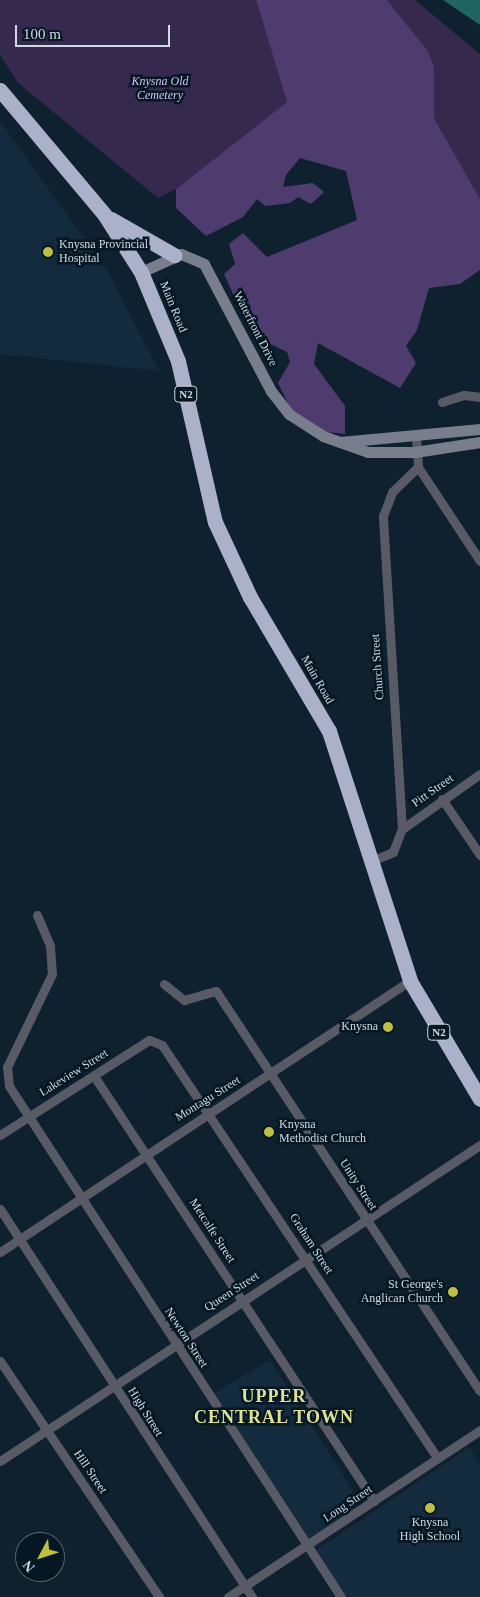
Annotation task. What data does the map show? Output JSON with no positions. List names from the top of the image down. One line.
{"streets":{"highway":["Main Road","N2"],"street":["Waterfront Drive","Church Street","Pitt Street","Lakeview Street","Montagu Street","Unity Street","Metcalfe Street","Graham Street","Queen Street","Newton Street","High Street","Hill Street","Long Street"]},"crossings":[["Main Road","N2"],["Main Road","Church Street"],["Main Road","Montagu Street"],["Church Street","Pitt Street"],["Lakeview Street","Metcalfe Street"],["Lakeview Street","Graham Street"],["Lakeview Street","Newton Street"],["Montagu Street","Unity Street"],["Montagu Street","Metcalfe Street"],["Montagu Street","Graham Street"],["Montagu Street","Newton Street"],["Montagu Street","High Street"],["Unity Street","Queen Street"],["Metcalfe Street","Queen Street"],["Metcalfe Street","Long Street"],["Graham Street","Queen Street"],["Graham Street","Long Street"],["Queen Street","Newton Street"],["Queen Street","High Street"],["Queen Street","Hill Street"],["Newton Street","Long Street"],["High Street","Long Street"]],"districts":["UPPER CENTRAL TOWN"],"parks":["Knysna Old Cemetery"],"places":["Knysna Provincial Hospital","Knysna","Knysna Methodist Church","St George's Anglican Church","Knysna High School"],"scale_bar":"100 m","north":"bottom left"}
